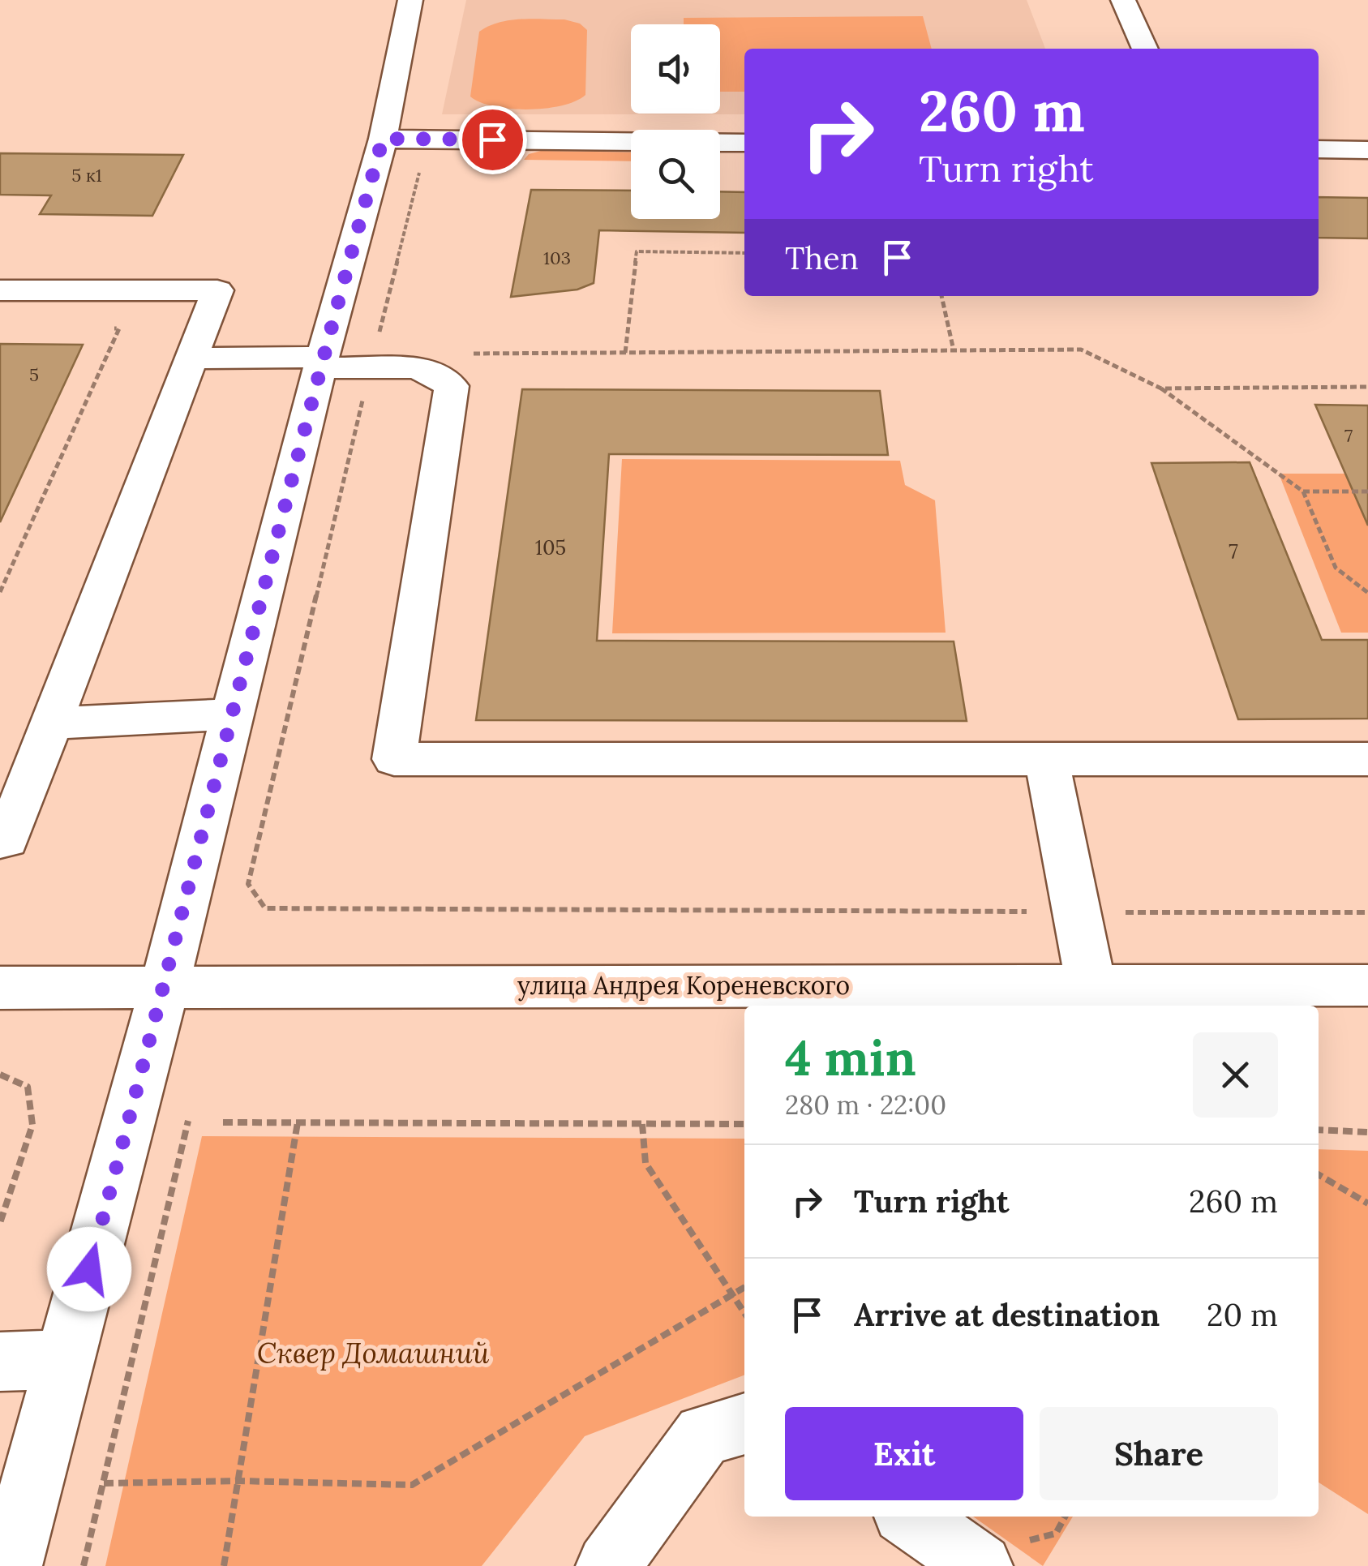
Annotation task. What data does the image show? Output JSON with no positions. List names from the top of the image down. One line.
{"streets":{"street":["улица Андрея Кореневского"]},"parks":["Сквер Домашний"],"house_numbers":["5 к1","103","5","7","105","7"],"page":{"turn":["260 m","Turn right"],"then":"Then","heading":["4 min","280 m · 22:00"],"list":[{"name":"Turn right","value":"260 m"},{"name":"Arrive at destination","value":"20 m"}],"buttons":["Exit","Share"]}}
